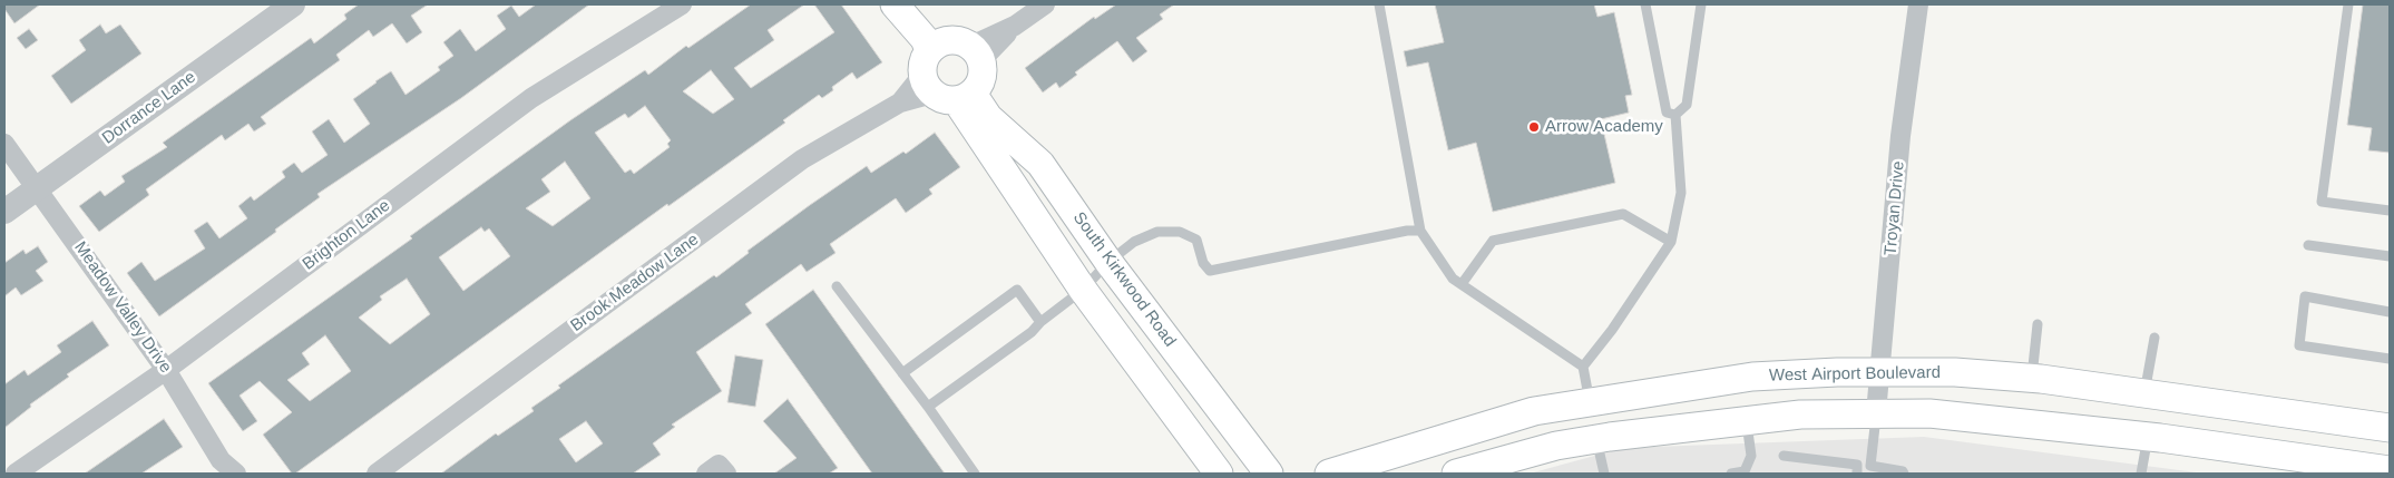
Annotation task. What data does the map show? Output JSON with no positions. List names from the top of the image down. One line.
{"streets":{"main road":["South Kirkwood Road","West Airport Boulevard"],"street":["Dorrance Lane","Troyan Drive","Brighton Lane","Brook Meadow Lane","Meadow Valley Drive"]},"crossings":[["Dorrance Lane","Meadow Valley Drive"],["Troyan Drive","West Airport Boulevard"],["Brighton Lane","Meadow Valley Drive"],["South Kirkwood Road","Brook Meadow Lane"]],"places":["Arrow Academy"]}
